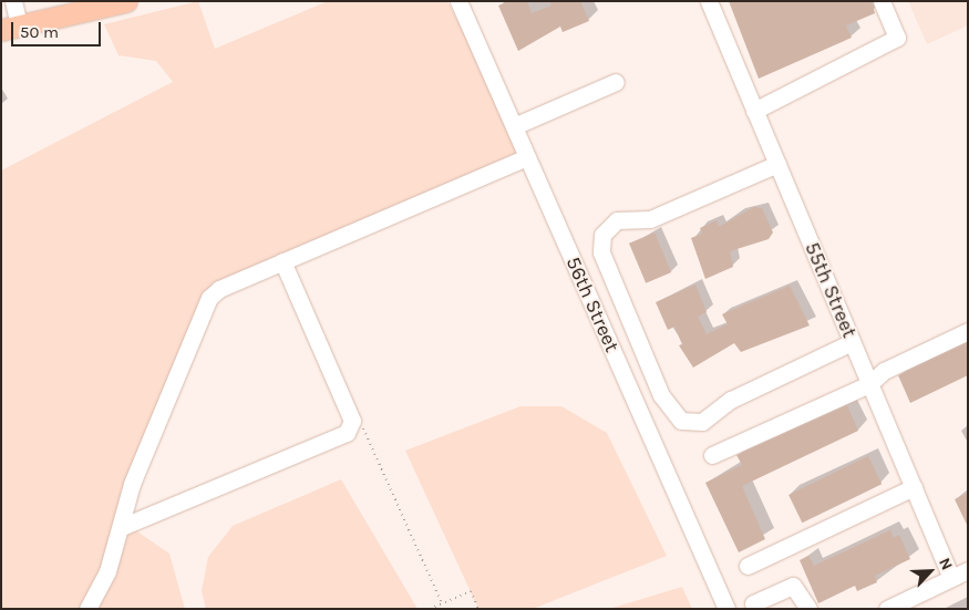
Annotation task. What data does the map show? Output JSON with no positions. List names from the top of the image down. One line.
{"streets":{"street":["55th Street","56th Street"]},"scale_bar":"50 m","north":"top right"}
